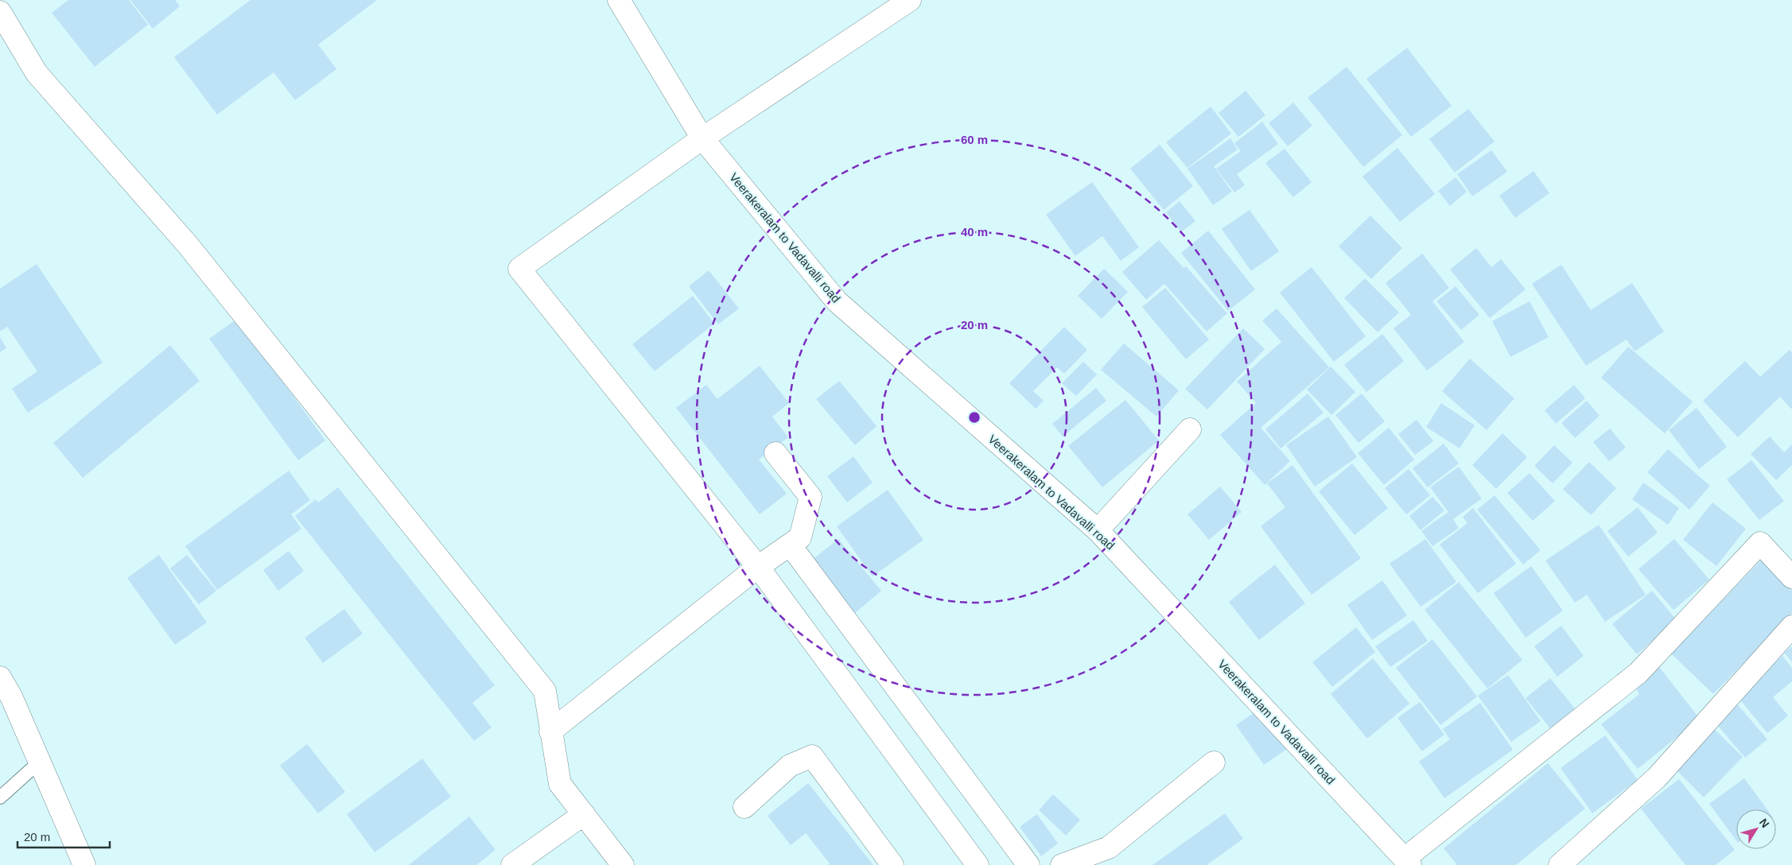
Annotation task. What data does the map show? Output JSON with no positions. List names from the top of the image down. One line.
{"streets":{"street":["Veerakeralam to Vadavalli road"]},"scale_bar":"20 m","north":"top right","rings":["60 m","40 m","20 m"]}
